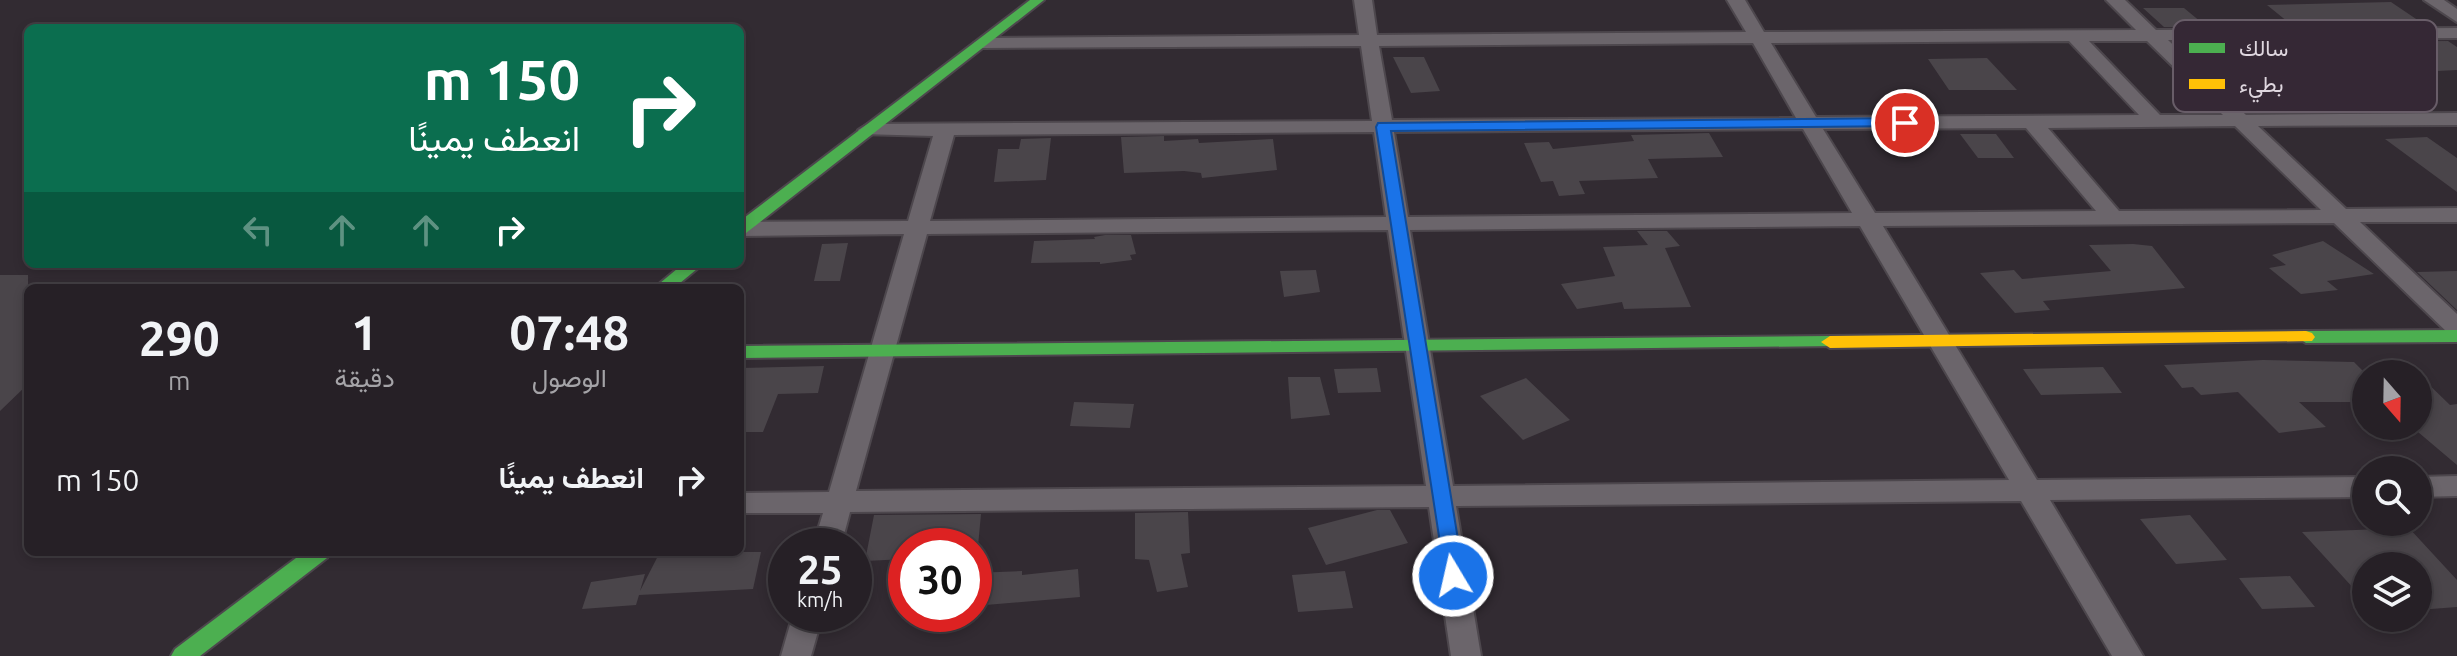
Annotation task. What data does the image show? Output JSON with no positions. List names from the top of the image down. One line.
{"legend":["سالك","بطيء"],"north":"bottom","page":{"turn":["150 m","انعطف يمينًا"],"eta":["07:48","الوصول","1","دقيقة","290","m"],"list":[{"name":"انعطف يمينًا","value":"150 m"}],"speed":"25 km/h","limit":"30"}}
